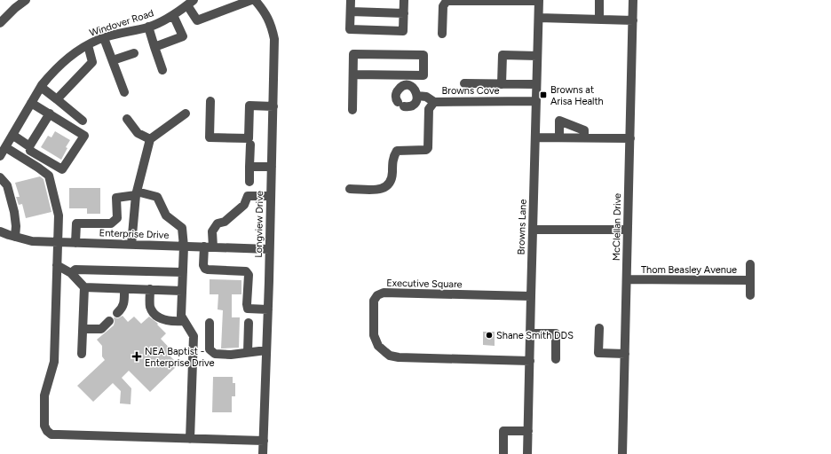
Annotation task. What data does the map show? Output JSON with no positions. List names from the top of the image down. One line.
{"streets":{"street":["Windover Road","Browns Cove","Longview Drive","Browns Lane","McClellan Drive","Enterprise Drive","Thom Beasley Avenue","Executive Square"]},"crossings":[["Browns Cove","Browns Lane"],["Longview Drive","Enterprise Drive"],["Browns Lane","Executive Square"],["McClellan Drive","Thom Beasley Avenue"]],"places":{"transit":["Browns at Arisa Health"],"other":["Shane Smith DDS"],"health":["NEA Baptist - Enterprise Drive"]}}
